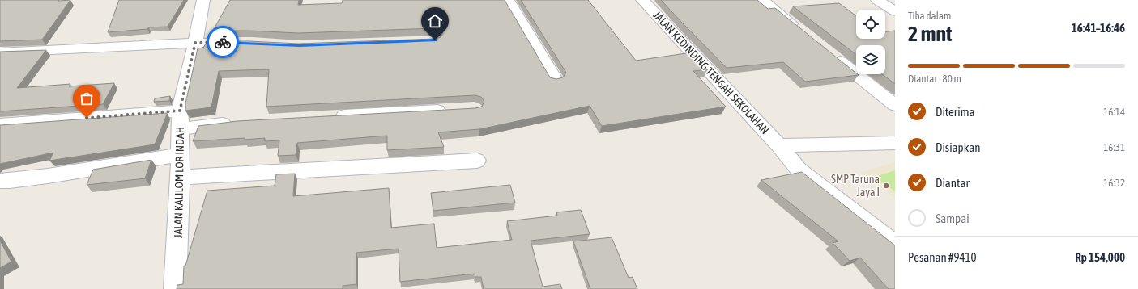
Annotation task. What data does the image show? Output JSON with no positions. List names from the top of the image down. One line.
{"streets":{"street":["JALAN KEDINDING TENGAH SEKOLAHAN","JALAN KALILOM LOR INDAH"]},"places":["SMP Taruna Jaya I"],"page":{"heading":["2 mnt","Tiba dalam","16:41–16:46"],"panel":["Pesanan #9410","Rp 154,000"],"bar":"Diantar · 80 m","list":[["Diterima","16:14"],["Disiapkan","16:31"],["Diantar","16:32"],"Sampai"]}}
